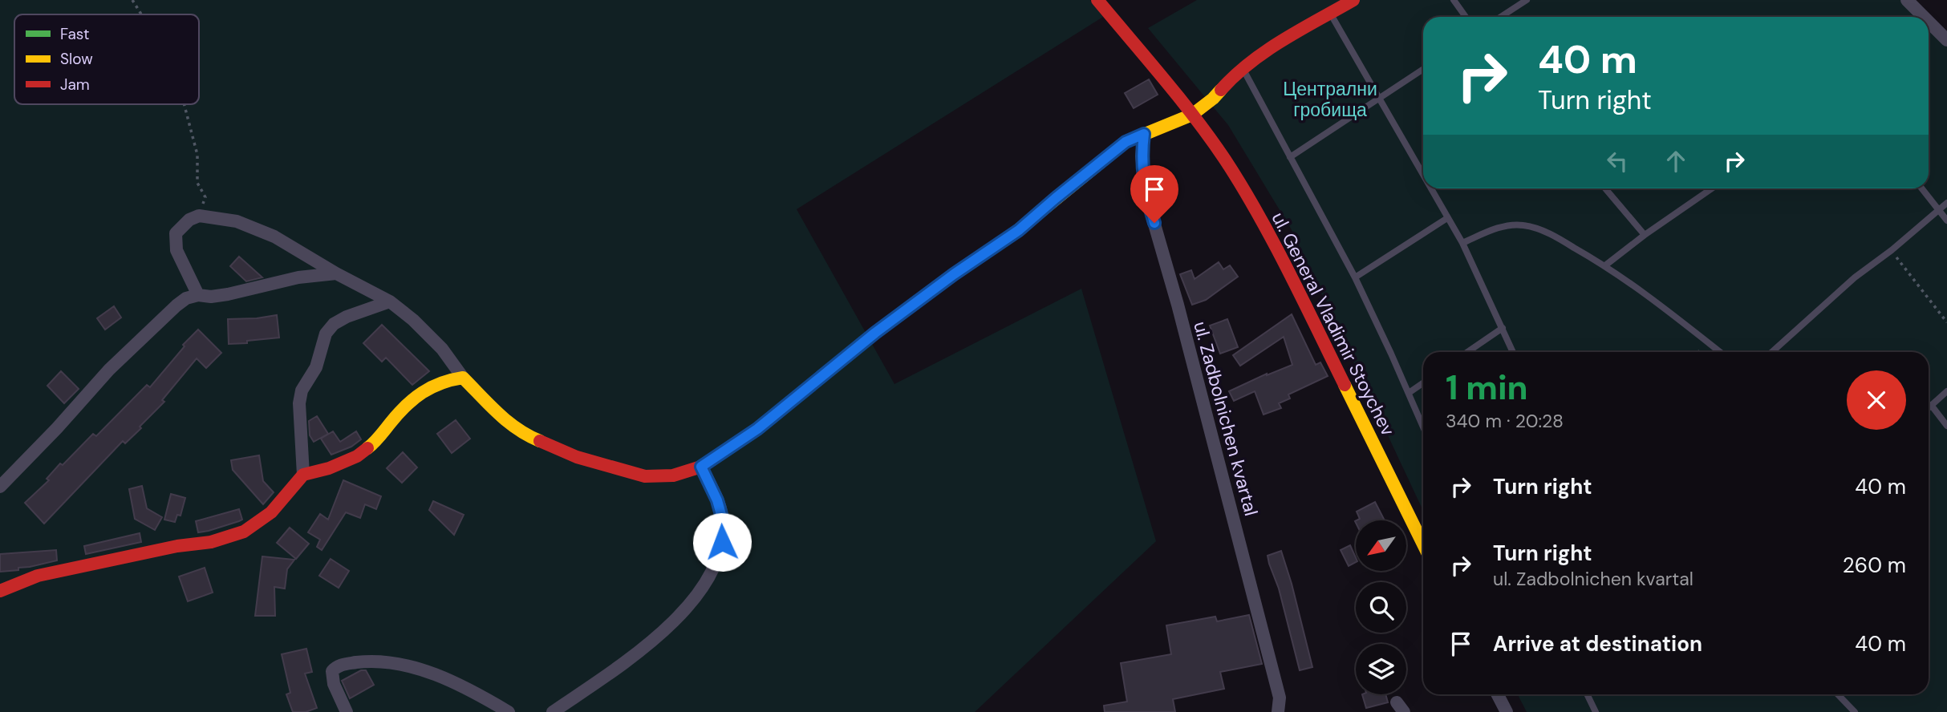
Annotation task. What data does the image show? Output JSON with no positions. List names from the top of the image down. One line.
{"streets":{"street":["ul. General Vladimir Stoychev","ul. Zadbolnichen kvartal"]},"parks":["Централни гробища"],"legend":["Fast","Slow","Jam"],"north":"bottom left","page":{"turn":["40 m","Turn right"],"heading":["1 min","340 m · 20:28"],"list":[{"name":"Turn right","value":"40 m"},{"name":"Turn right","note":"ul. Zadbolnichen kvartal","value":"260 m"},{"name":"Arrive at destination","value":"40 m"}]}}
